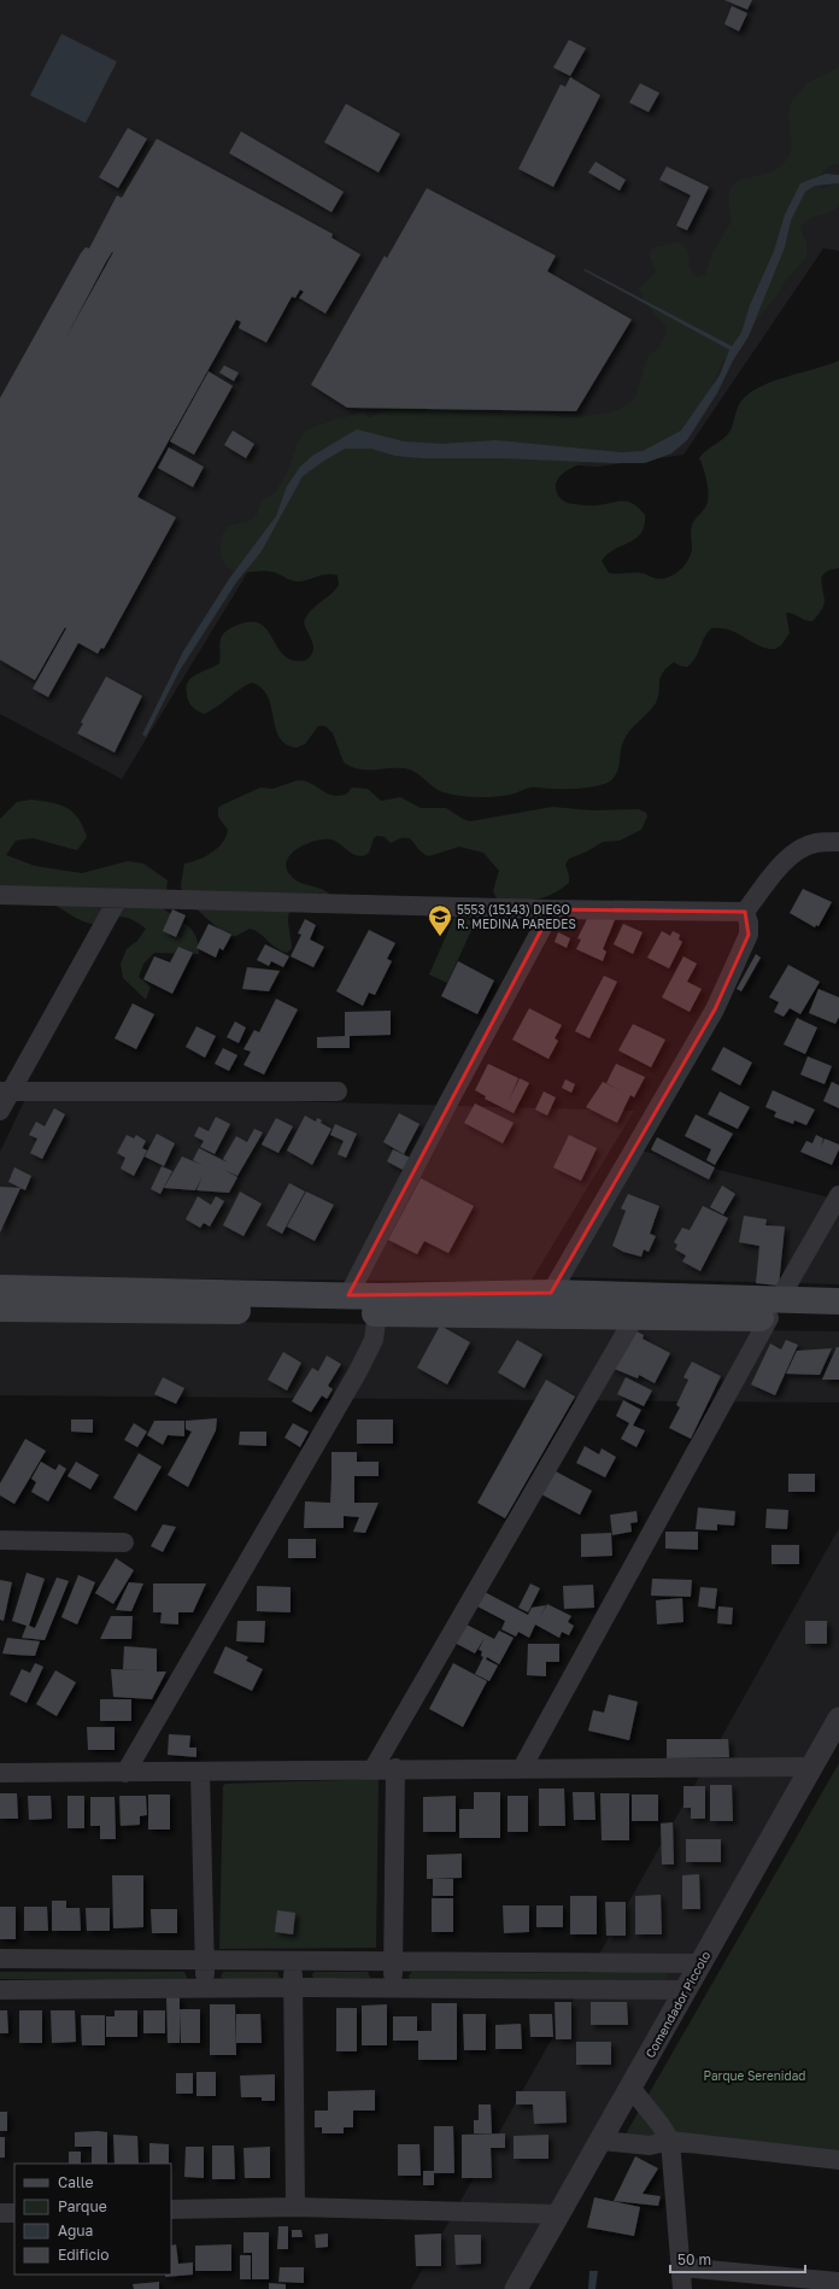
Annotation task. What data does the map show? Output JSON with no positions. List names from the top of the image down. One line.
{"streets":{"street":["Comendador Piccolo"]},"parks":["Parque Serenidad"],"places":{"school or university":["5553 (15143) DIEGO R. MEDINA PAREDES"]},"legend":["Calle","Parque","Agua","Edificio"],"scale_bar":"50 m"}
